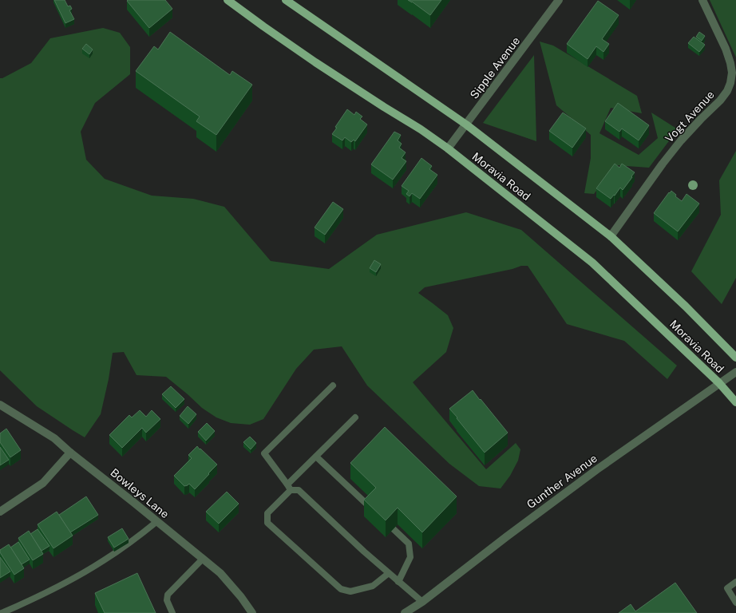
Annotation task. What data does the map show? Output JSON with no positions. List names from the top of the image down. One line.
{"streets":{"main road":["Moravia Road"],"street":["Sipple Avenue","Vogt Avenue","Gunther Avenue","Bowleys Lane"]},"crossings":[["Sipple Avenue","Moravia Road"],["Vogt Avenue","Moravia Road"],["Moravia Road","Gunther Avenue"]]}
